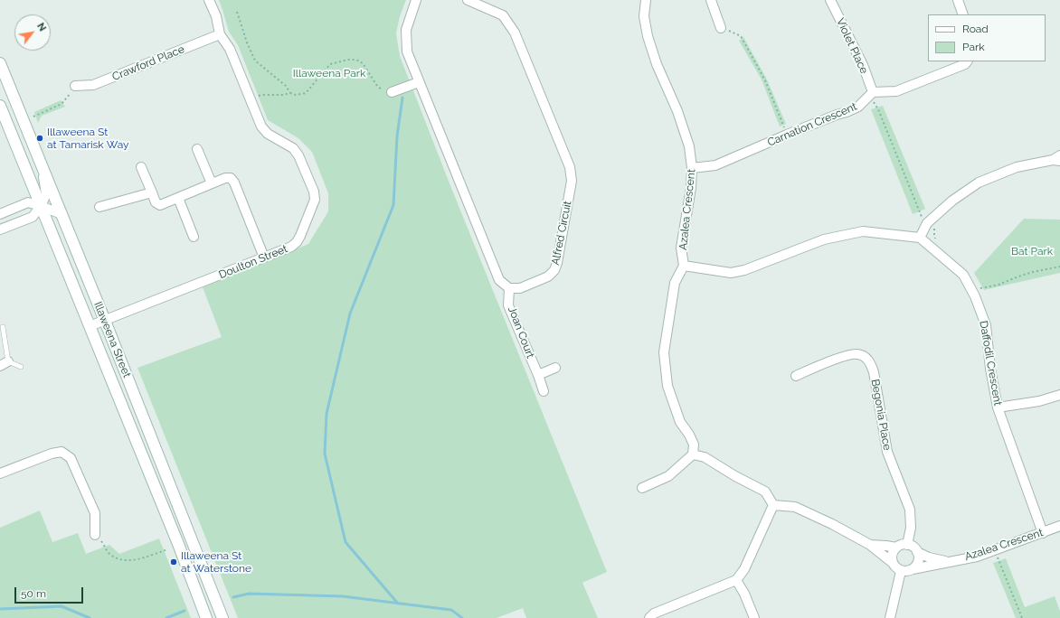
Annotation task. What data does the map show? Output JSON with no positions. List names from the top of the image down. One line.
{"streets":{"main road":["Illaweena Street"],"street":["Violet Place","Crawford Place","Carnation Crescent","Azalea Crescent","Alfred Circuit","Doulton Street","Joan Court","Daffodil Crescent","Begonia Place"]},"crossings":[["Violet Place","Carnation Crescent"],["Crawford Place","Doulton Street"],["Carnation Crescent","Azalea Crescent"],["Azalea Crescent","Daffodil Crescent"],["Azalea Crescent","Begonia Place"],["Alfred Circuit","Joan Court"],["Doulton Street","Illaweena Street"]],"parks":["Illaweena Park","Bat Park"],"places":["Illaweena St at Tamarisk Way","Illaweena St at Waterstone"],"legend":["Road","Park"],"scale_bar":"50 m","north":"top right"}
